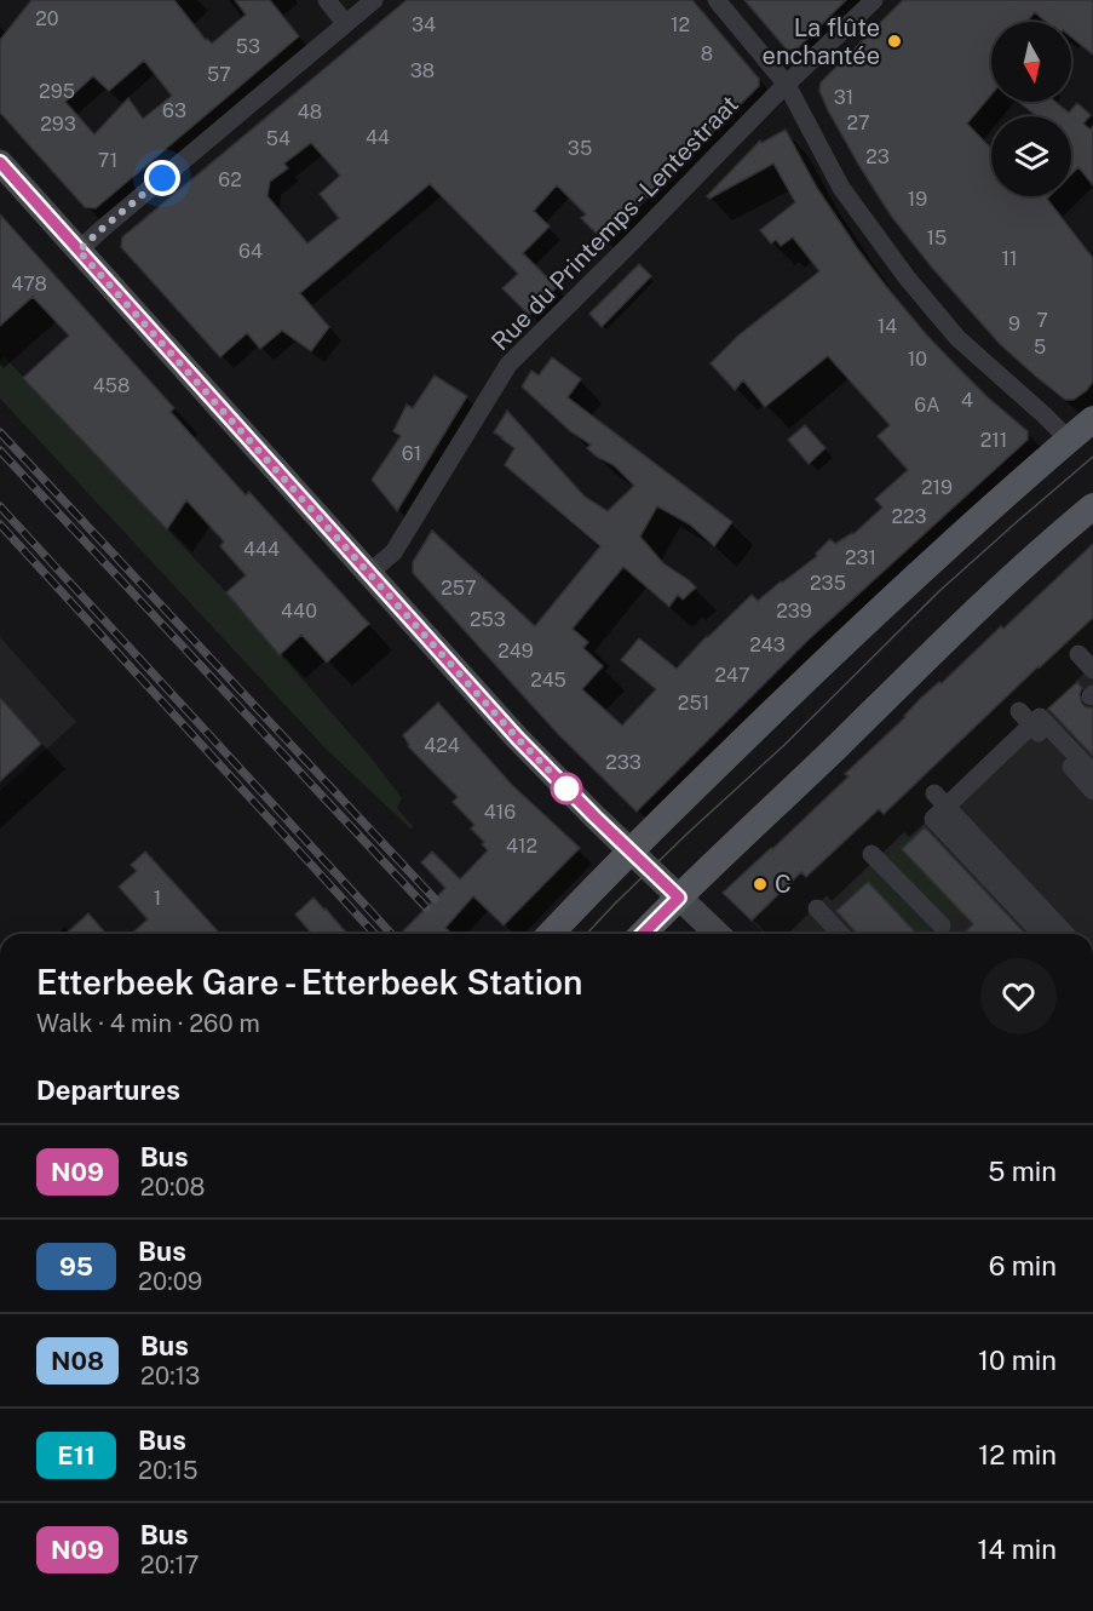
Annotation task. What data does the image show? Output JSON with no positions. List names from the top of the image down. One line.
{"streets":{"street":["Rue du Printemps - Lentestraat"]},"places":["La flûte enchantée","C"],"lines":["bus line N09"],"house_numbers":["20","34","12","53","8","38","57","295","31","63","48","27","293","44","54","35","23","71","62","19","15","64","11","478","7","9","14","5","10","458","4","6A","211","61","219","223","444","231","235","257","440","239","253","243","249","247","245","251","424","233","416","412","1"],"north":"bottom","page":{"heading":[["Etterbeek Gare - Etterbeek Station","Walk · 4 min · 260 m"],"Departures"],"list":[{"mark":"N09","name":"Bus","note":"20:08","value":"5 min"},{"mark":"95","name":"Bus","note":"20:09","value":"6 min"},{"mark":"N08","name":"Bus","note":"20:13","value":"10 min"},{"mark":"E11","name":"Bus","note":"20:15","value":"12 min"},{"mark":"N09","name":"Bus","note":"20:17","value":"14 min"}]}}
